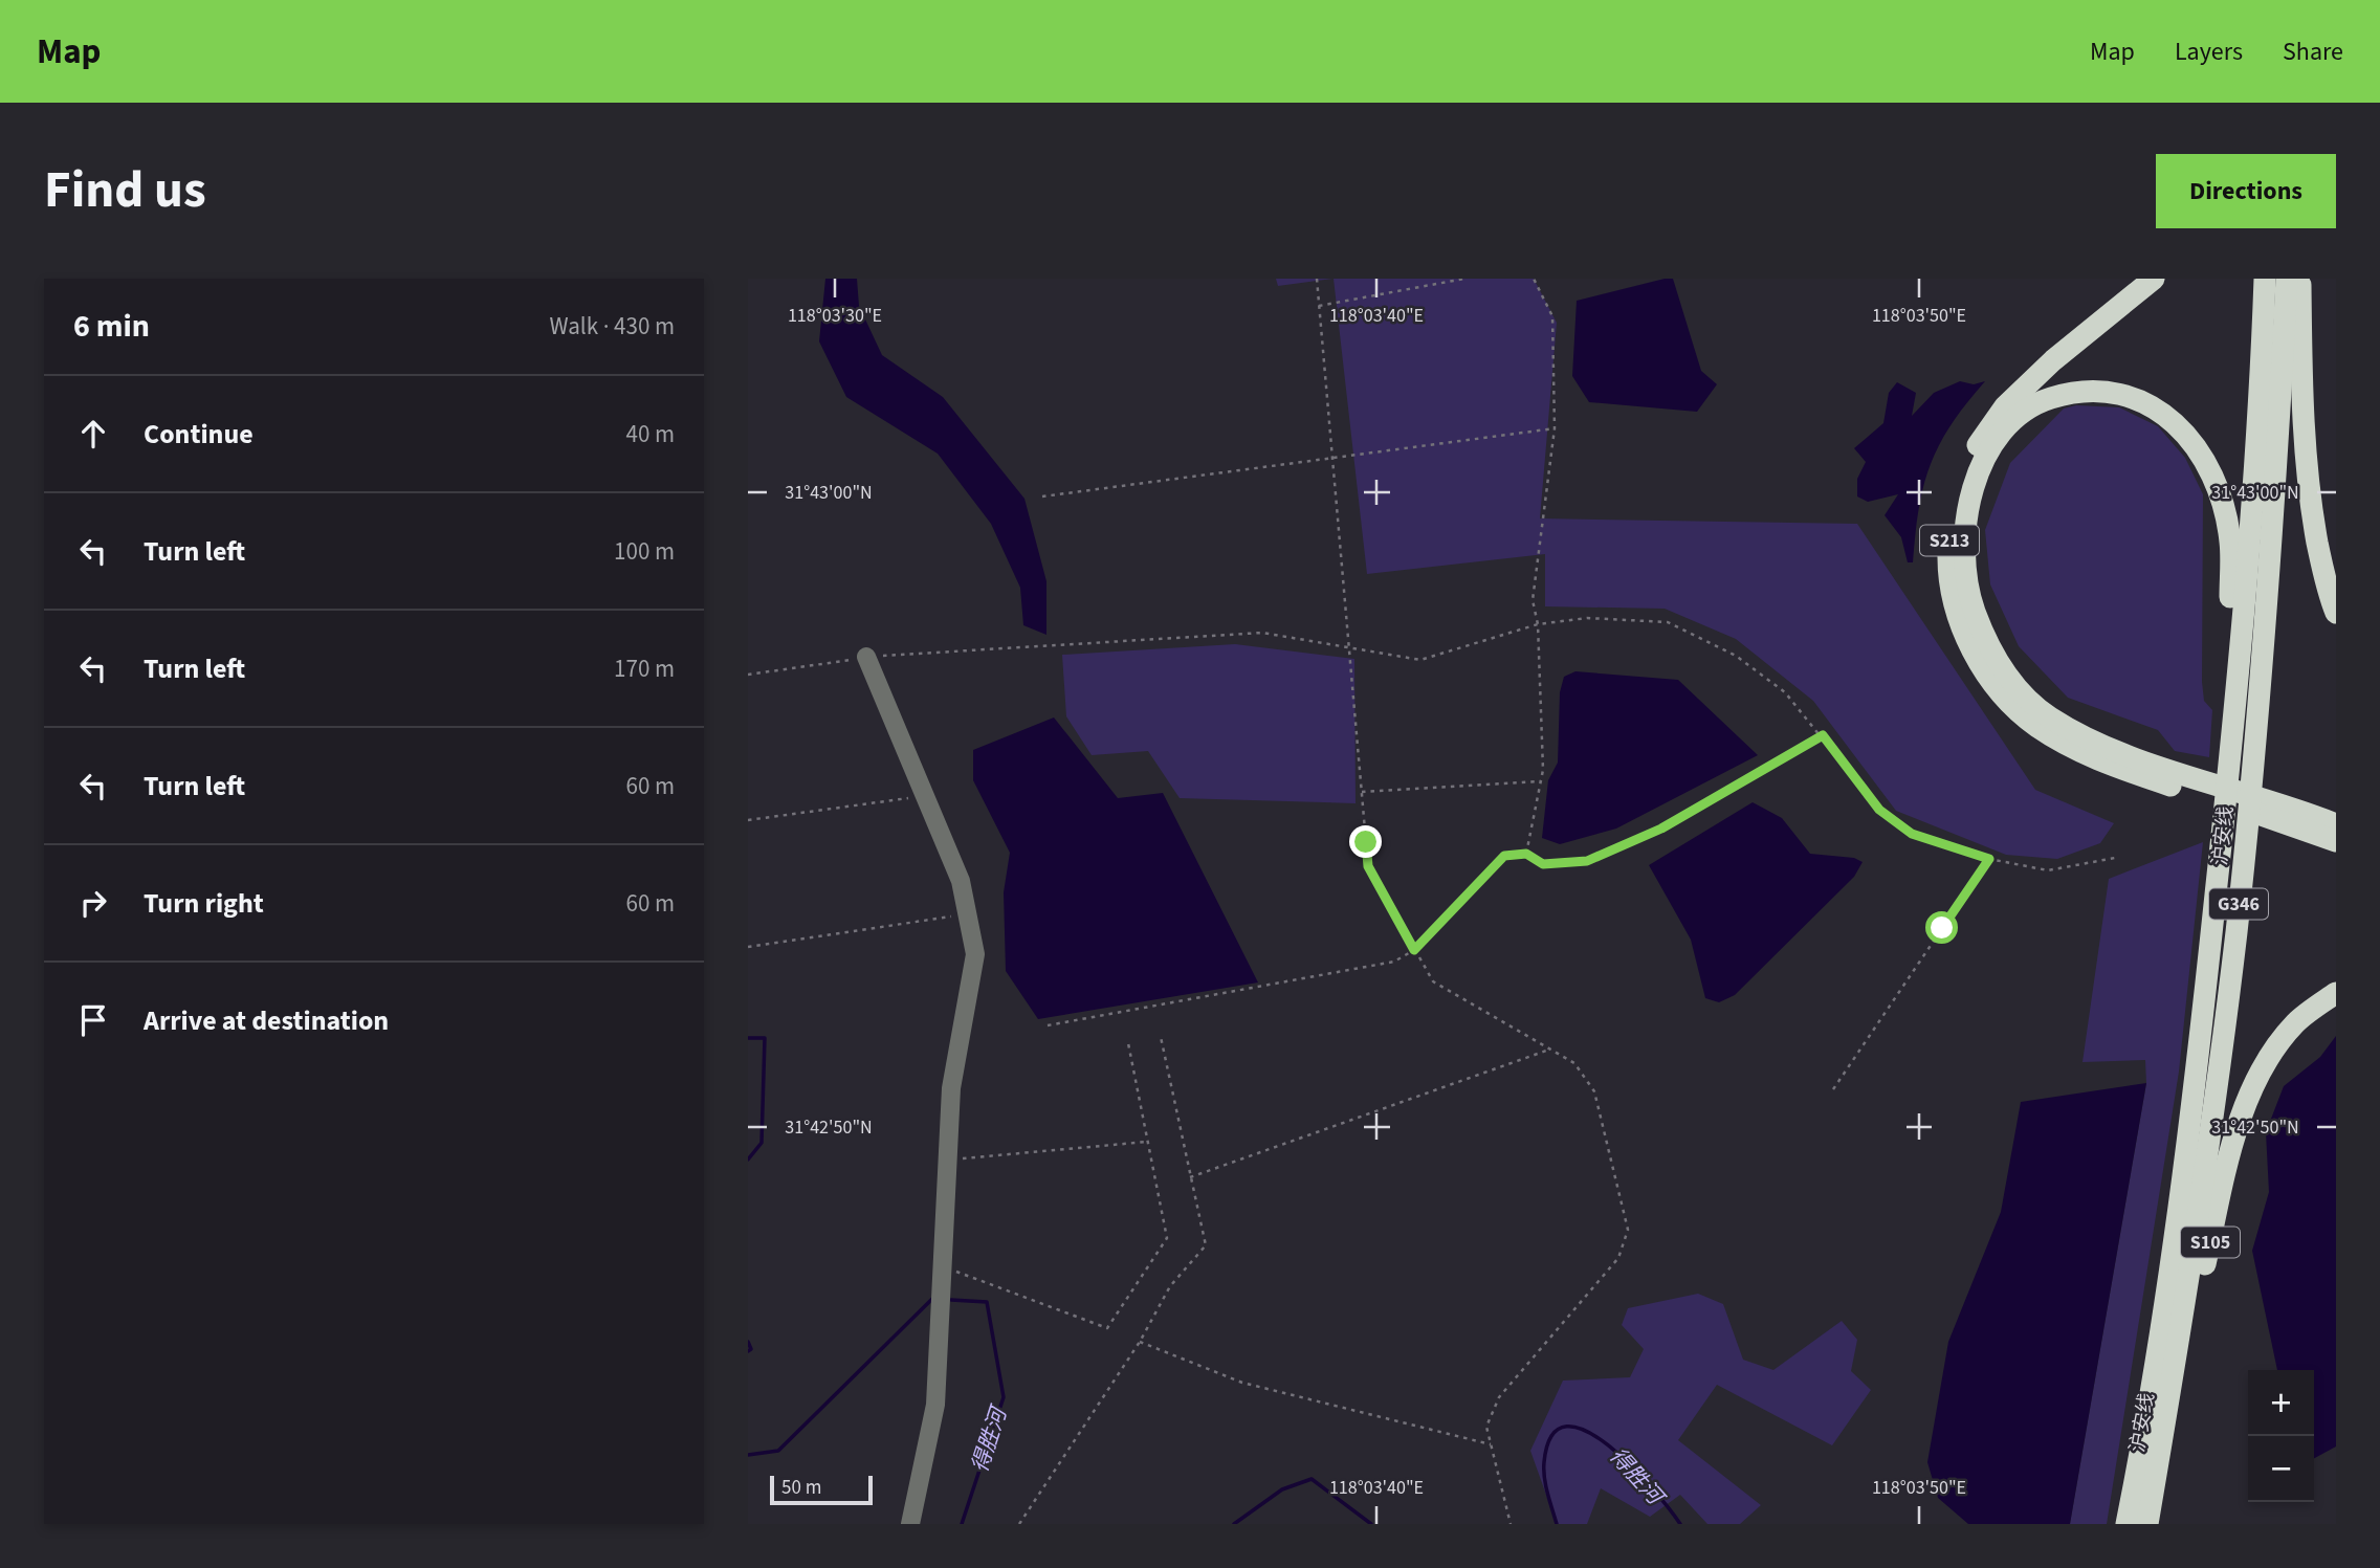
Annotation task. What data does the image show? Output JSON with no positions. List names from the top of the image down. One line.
{"streets":{"highway":["S213","沪安线","G346","S105"]},"crossings":[["沪安线","S105"]],"water":["得胜河"],"scale_bar":"50 m","page":{"header":"Map","nav":["Map","Layers","Share"],"title":"Find us","buttons":"Directions","heading":["6 min","Walk · 430 m"],"list":[["Continue","40 m"],["Turn left","100 m"],["Turn left","170 m"],["Turn left","60 m"],["Turn right","60 m"],"Arrive at destination"],"map_buttons":["+","−"],"scale":"50 m"},"coordinates":["118°03'30\"E","118°03'40\"E","118°03'50\"E","31°43'00\"N","31°42'50\"N"]}
